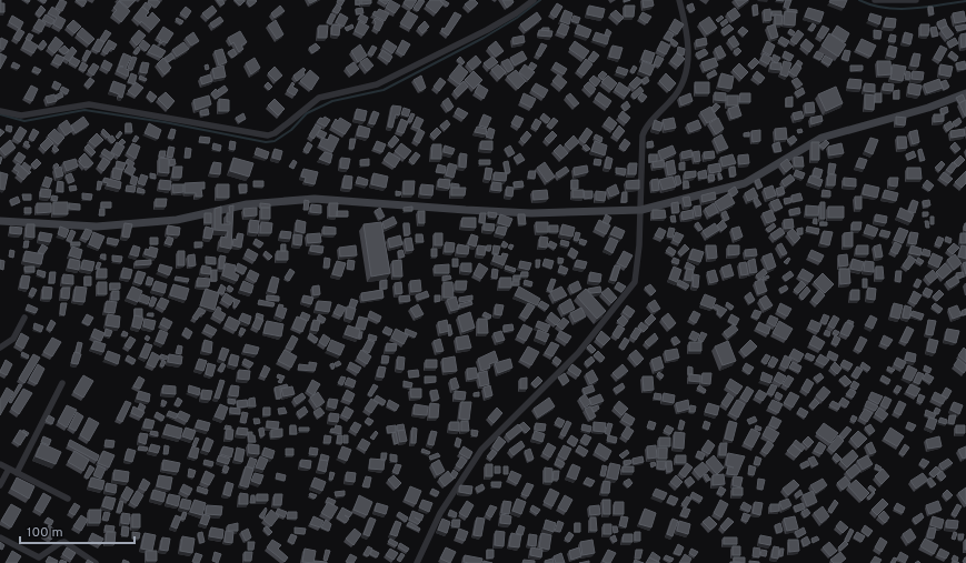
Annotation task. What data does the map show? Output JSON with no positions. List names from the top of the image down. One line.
{"scale_bar":"100 m"}
